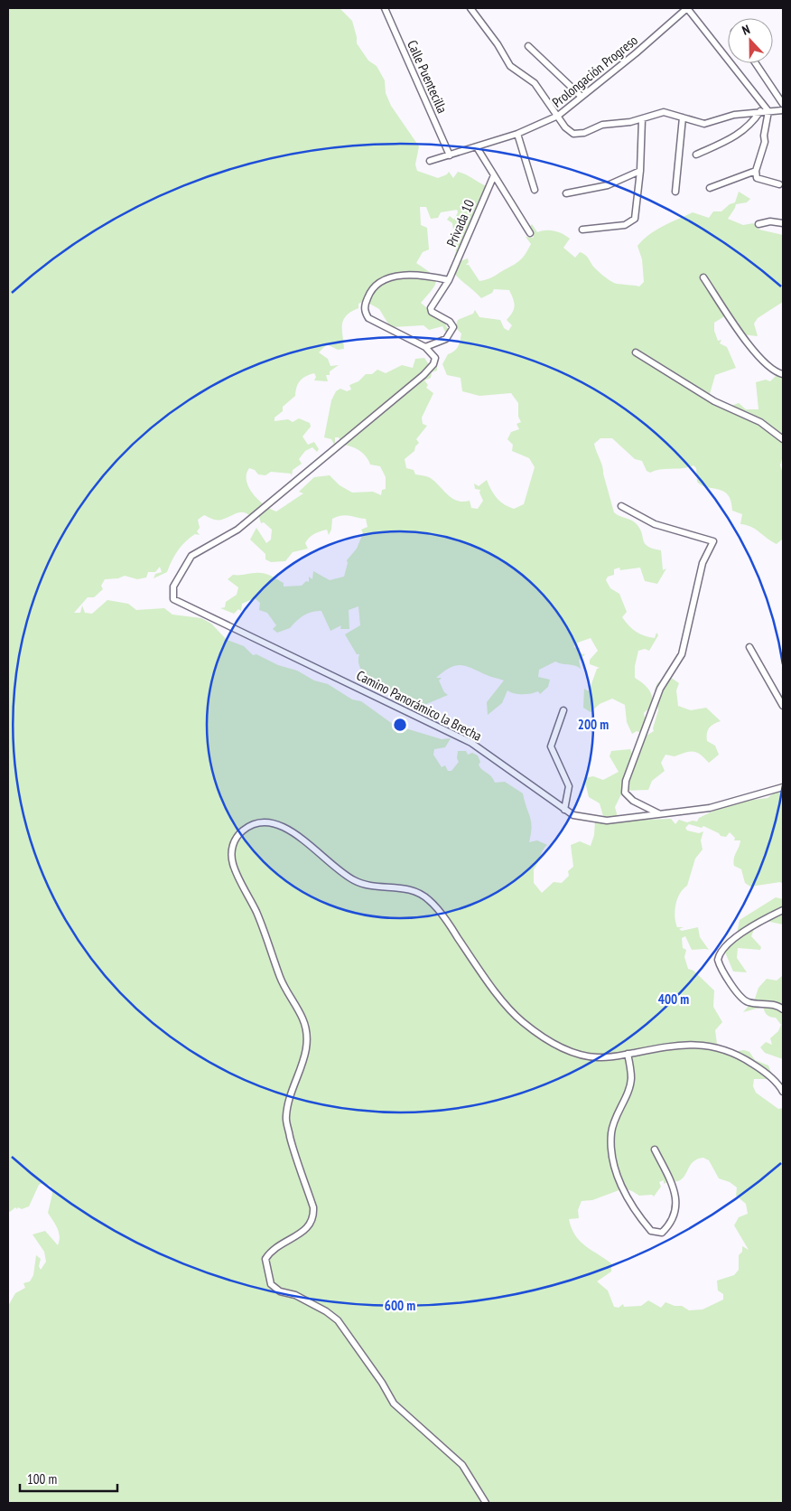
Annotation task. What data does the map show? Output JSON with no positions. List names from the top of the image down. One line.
{"streets":{"street":["Prolongación Progreso","Calle Puentecilla","Privada 10","Camino Panorámico la Brecha"]},"crossings":[["Prolongación Progreso","Calle Puentecilla"],["Privada 10","Camino Panorámico la Brecha"]],"scale_bar":"100 m","north":"top","rings":["200 m","400 m","600 m"]}
